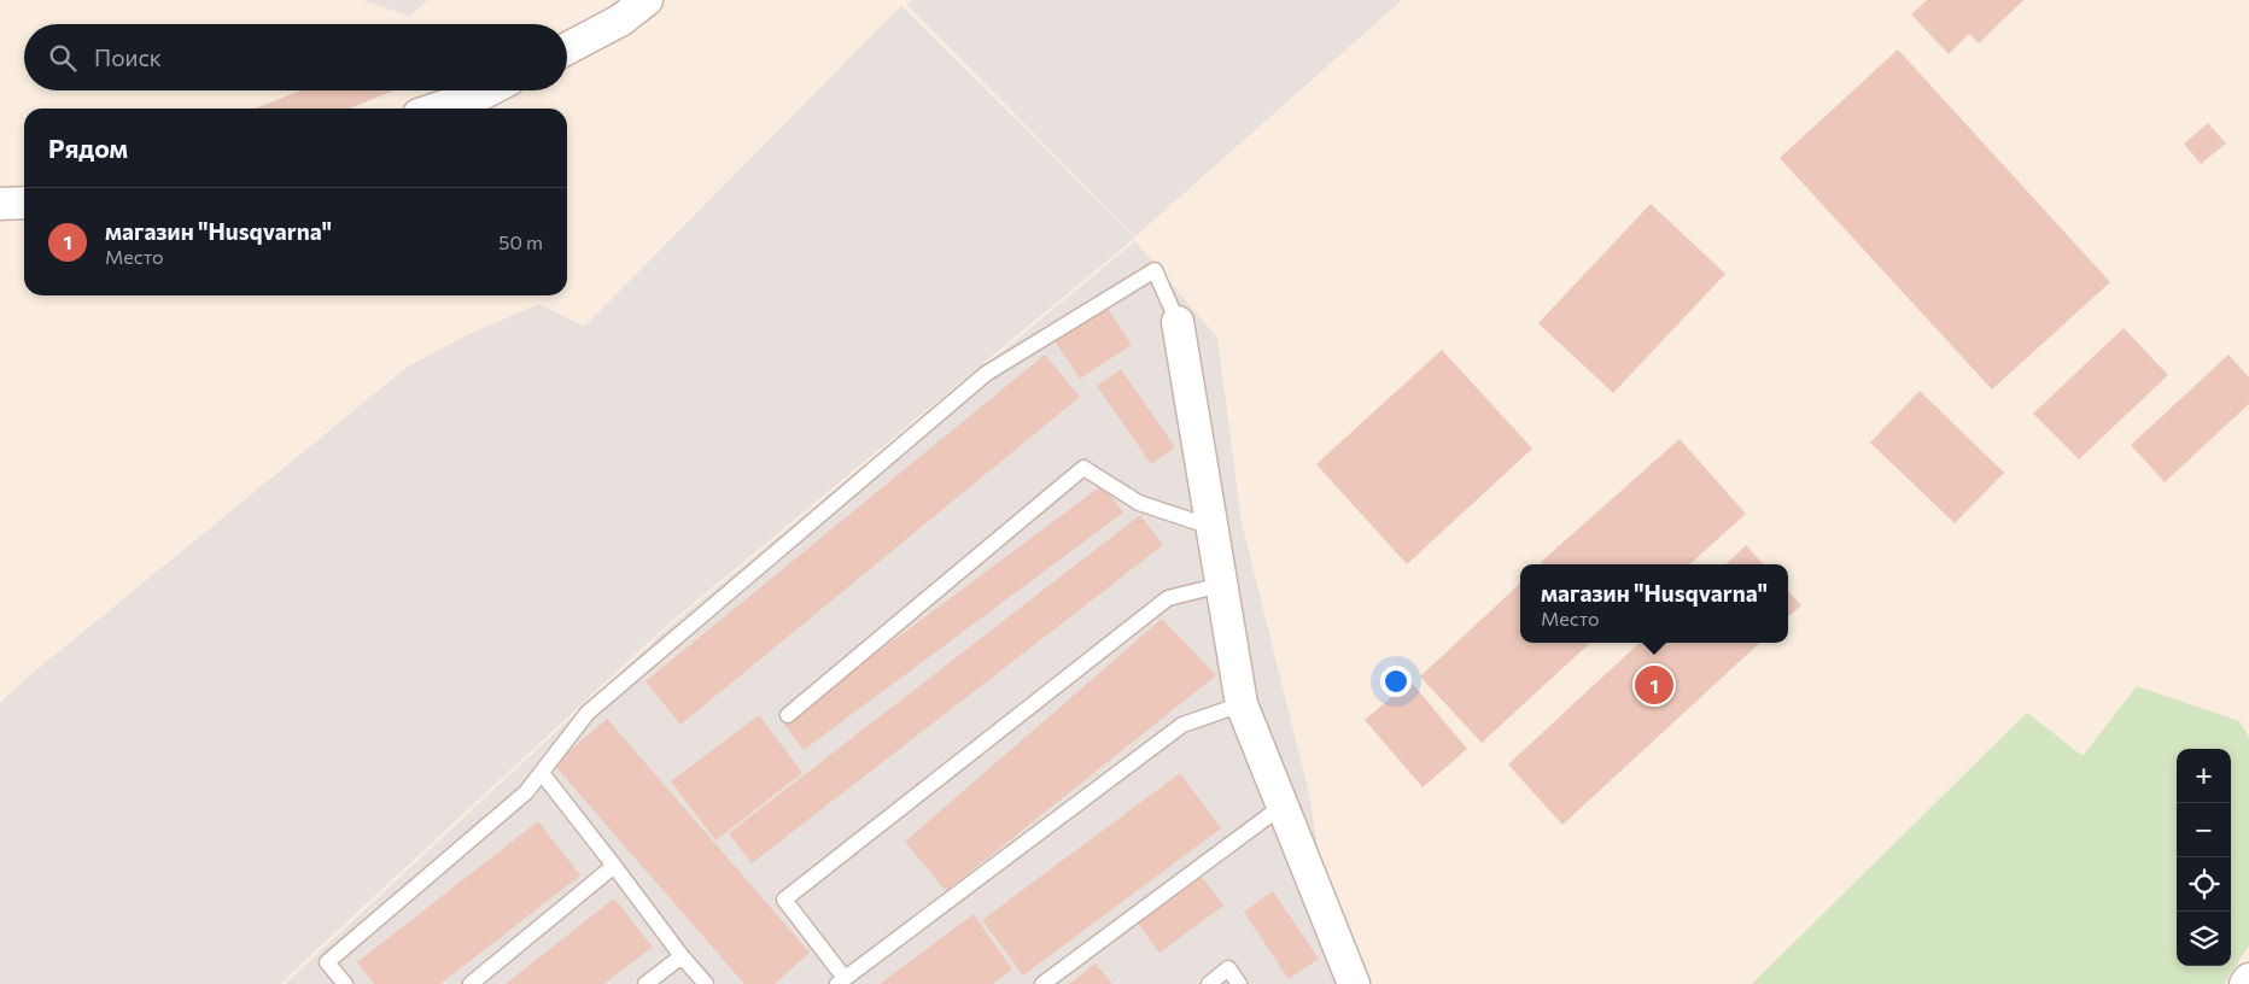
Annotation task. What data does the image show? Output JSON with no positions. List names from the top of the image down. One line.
{"page":{"search":"Поиск","heading":"Рядом","list":[{"mark":"1","name":"магазин \"Husqvarna\"","note":"Место","value":"50 m"}],"popup":["магазин \"Husqvarna\"","Место"],"pins":"1","map_buttons":["+","−"]}}
